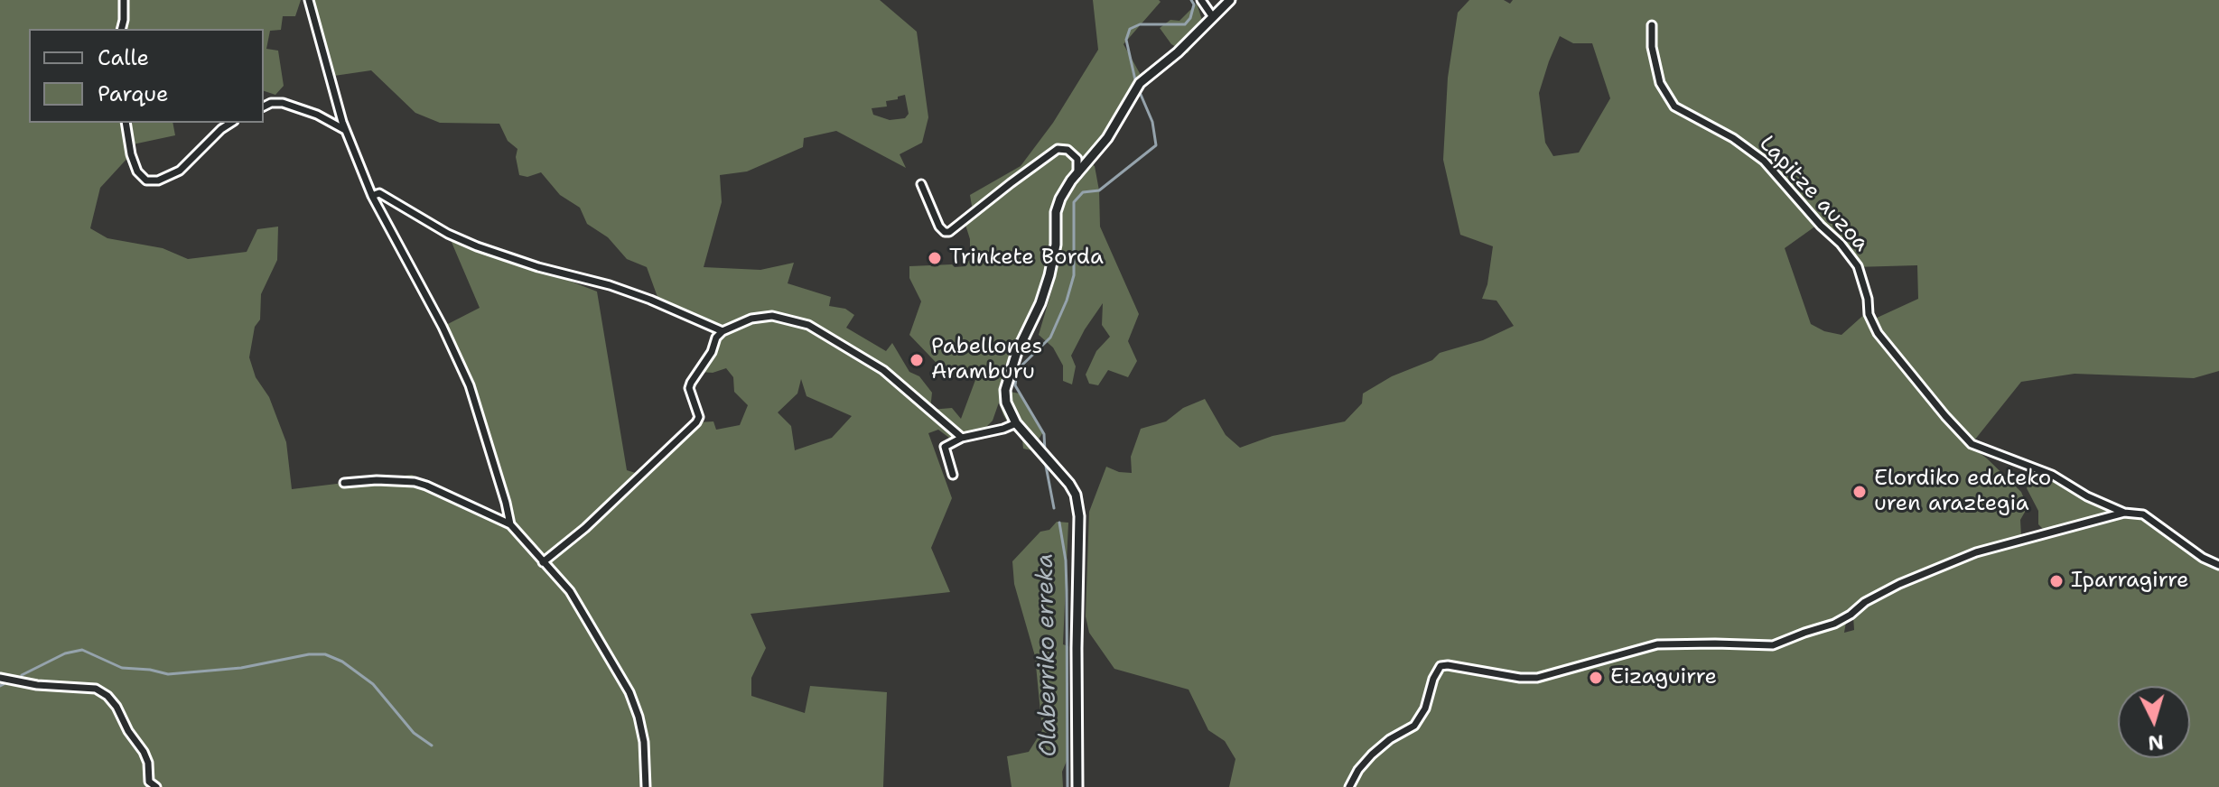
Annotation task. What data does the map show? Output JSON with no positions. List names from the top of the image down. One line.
{"streets":{"street":["Lapitze auzoa"]},"water":["Olaberriko erreka"],"places":["Trinkete Borda","Pabellones Aramburu","Elordiko edateko uren araztegia","Iparragirre","Eizaguirre"],"legend":["Calle","Parque"],"north":"bottom"}
